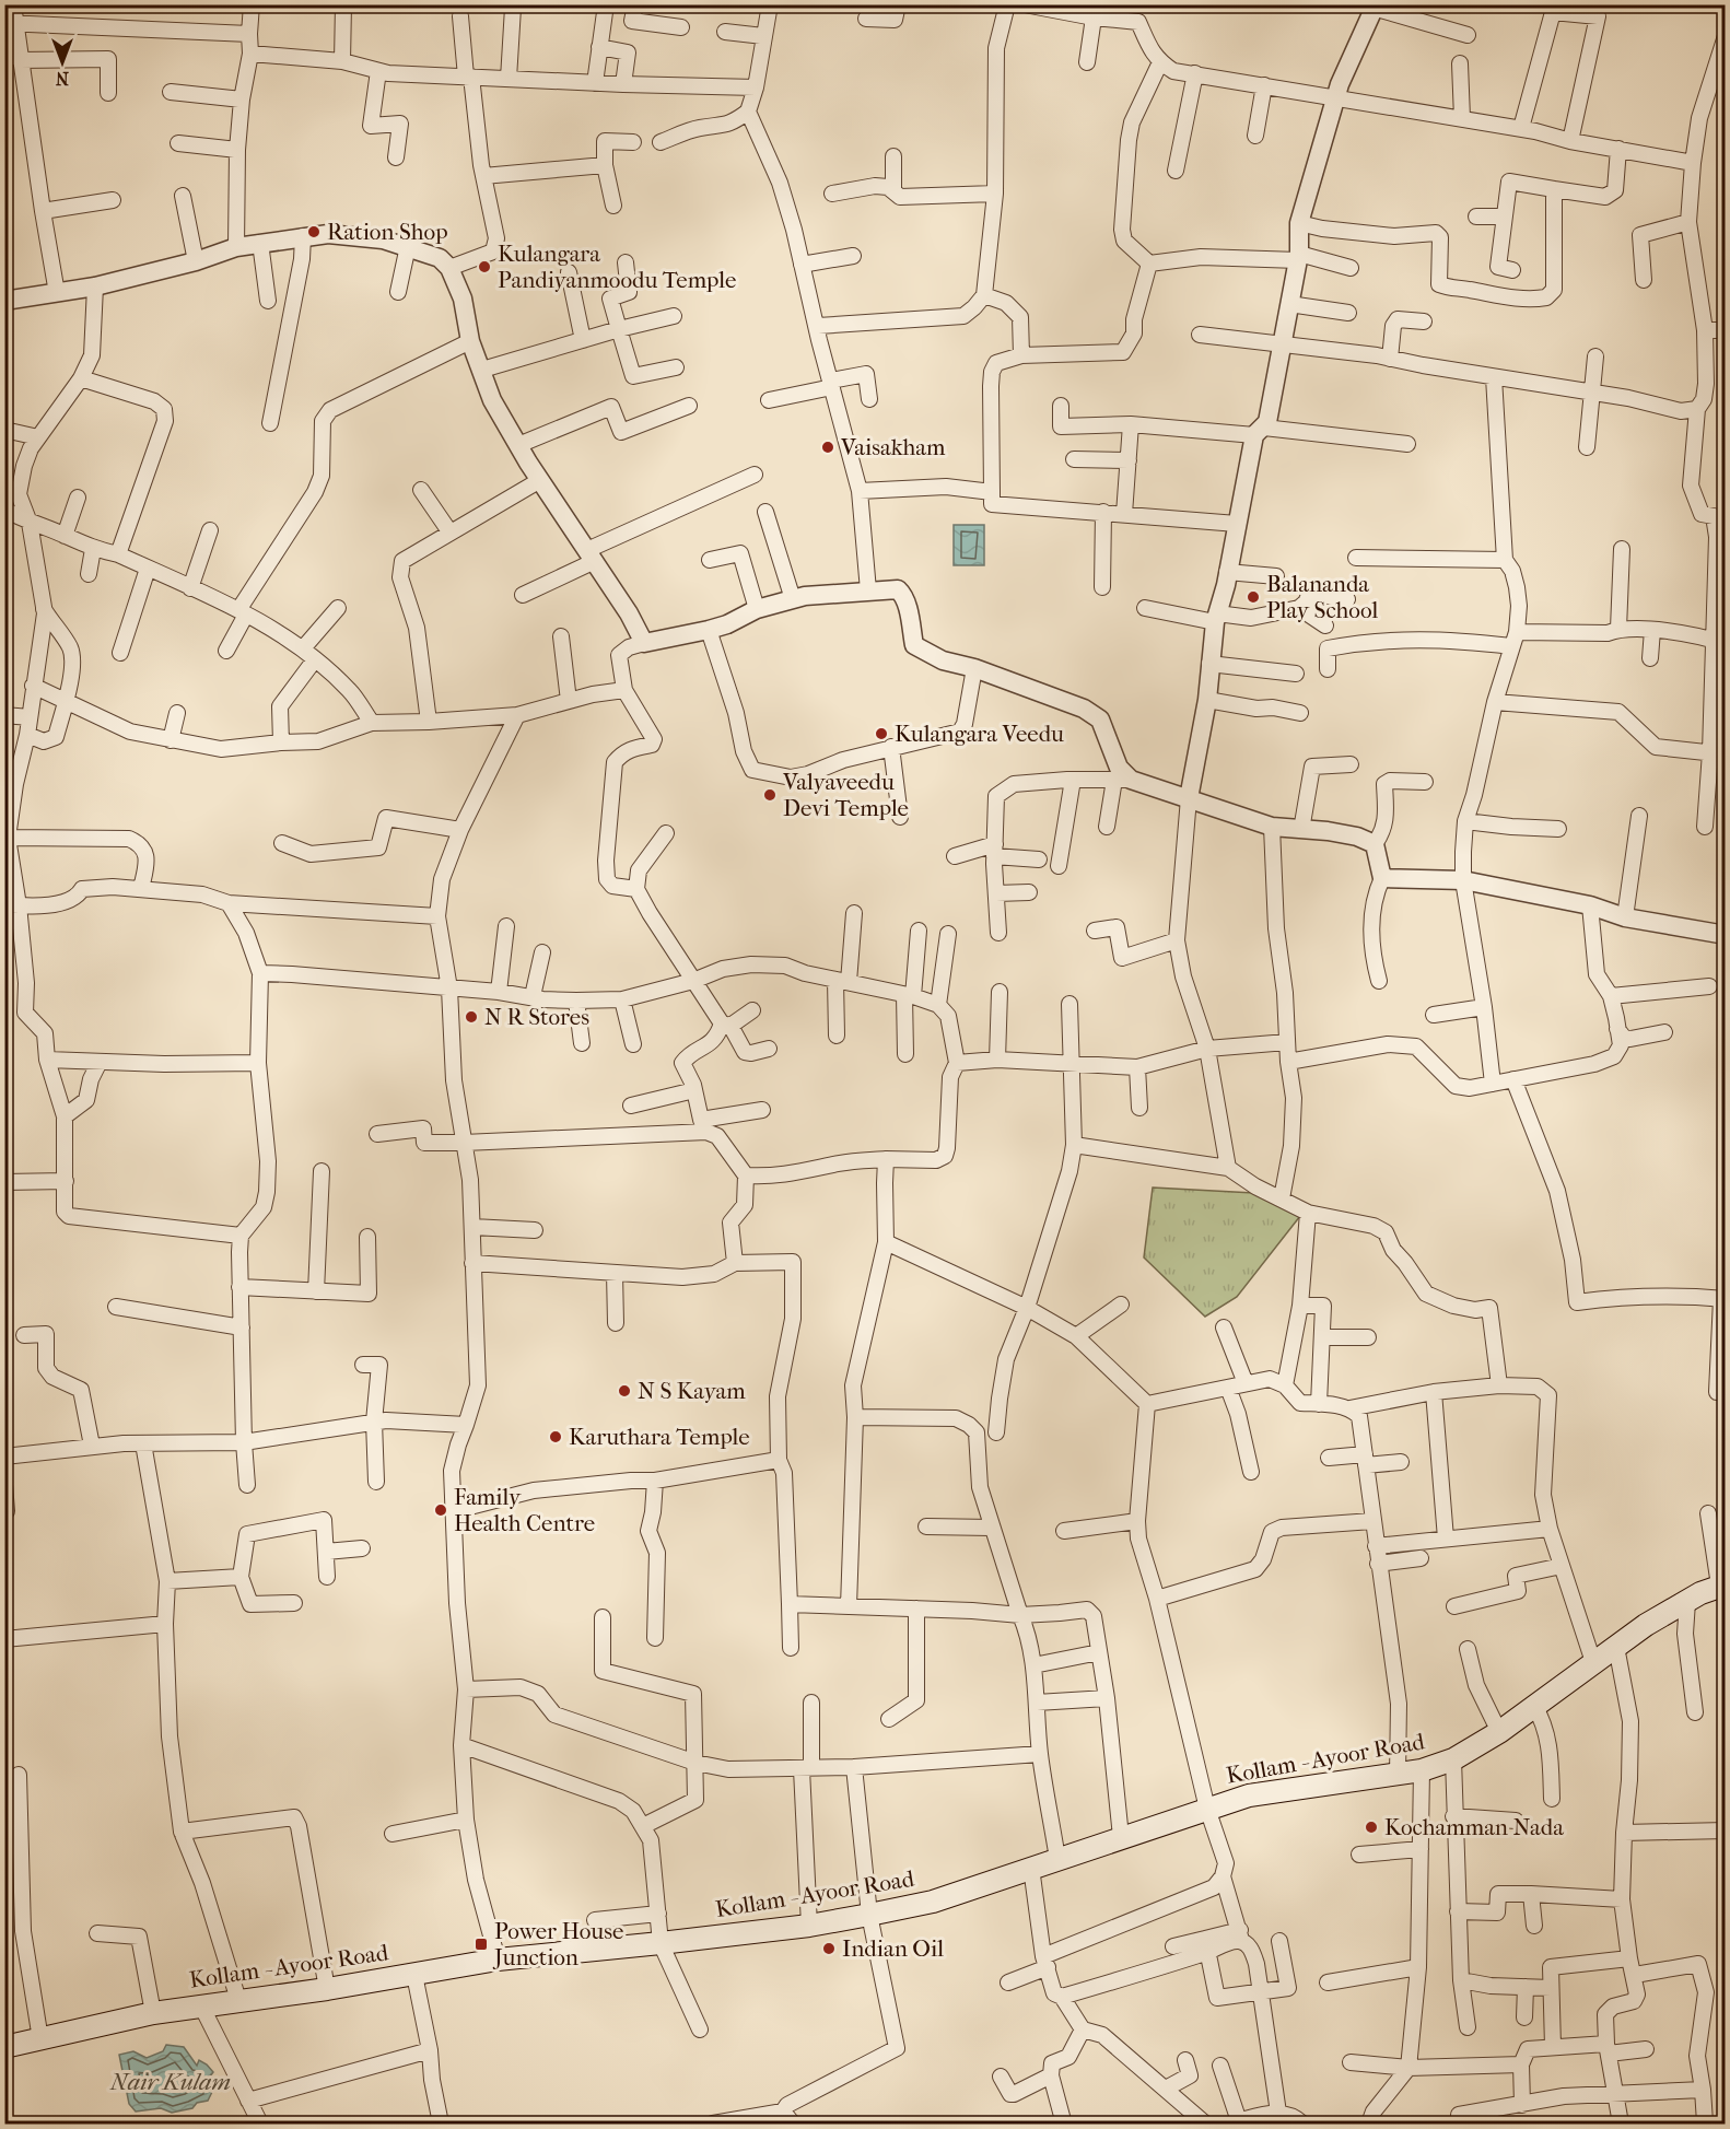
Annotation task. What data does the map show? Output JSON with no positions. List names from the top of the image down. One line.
{"streets":{"main road":["Kollam - Ayoor Road"]},"water":["Nair Kulam"],"places":{"other":["Ration Shop","Kulangara Pandiyanmoodu Temple","Vaisakham","Balananda Play School","Kulangara Veedu","Valyaveedu Devi Temple","N R Stores","N S Kayam","Karuthara Temple","Family Health Centre","Kochamman Nada","Indian Oil"],"transit":["Power House Junction"]},"north":"bottom"}
